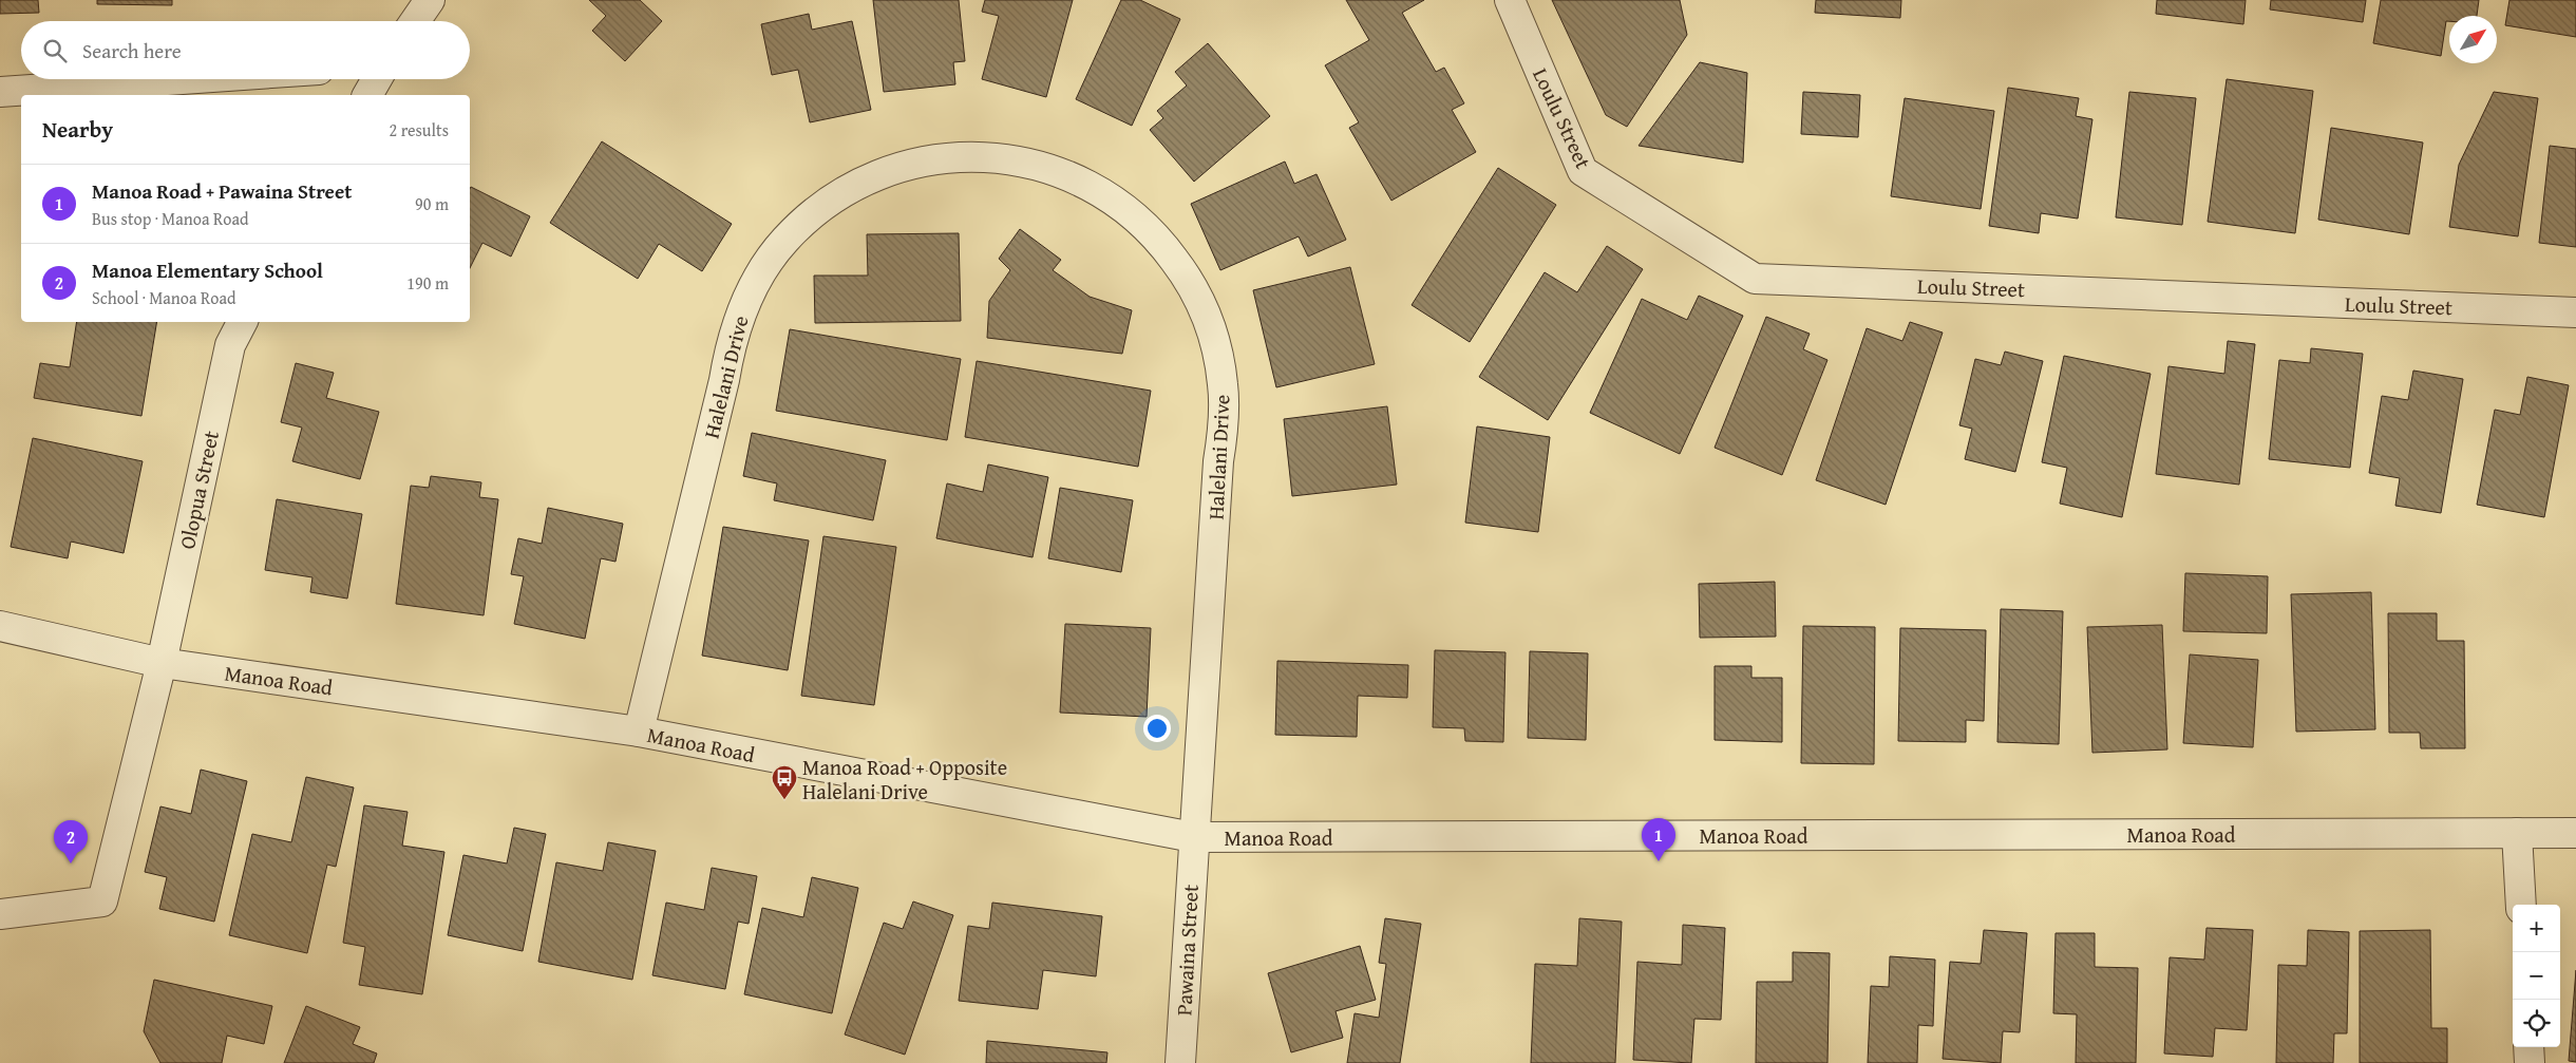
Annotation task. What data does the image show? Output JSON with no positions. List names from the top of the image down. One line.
{"streets":{"street":["Loulu Street","Halelani Drive","Olopua Street","Manoa Road","Pawaina Street"]},"crossings":[["Halelani Drive","Manoa Road"],["Halelani Drive","Pawaina Street"],["Olopua Street","Manoa Road"],["Manoa Road","Pawaina Street"]],"places":{"bus stop":["Manoa Road + Opposite Halelani Drive"]},"north":"top right","page":{"search":"Search here","heading":["Nearby","2 results"],"list":[{"mark":"1","name":"Manoa Road + Pawaina Street","note":"Bus stop · Manoa Road","value":"90 m"},{"mark":"2","name":"Manoa Elementary School","note":"School · Manoa Road","value":"190 m"}],"pins":["1","2"],"map_buttons":["+","−"]}}
